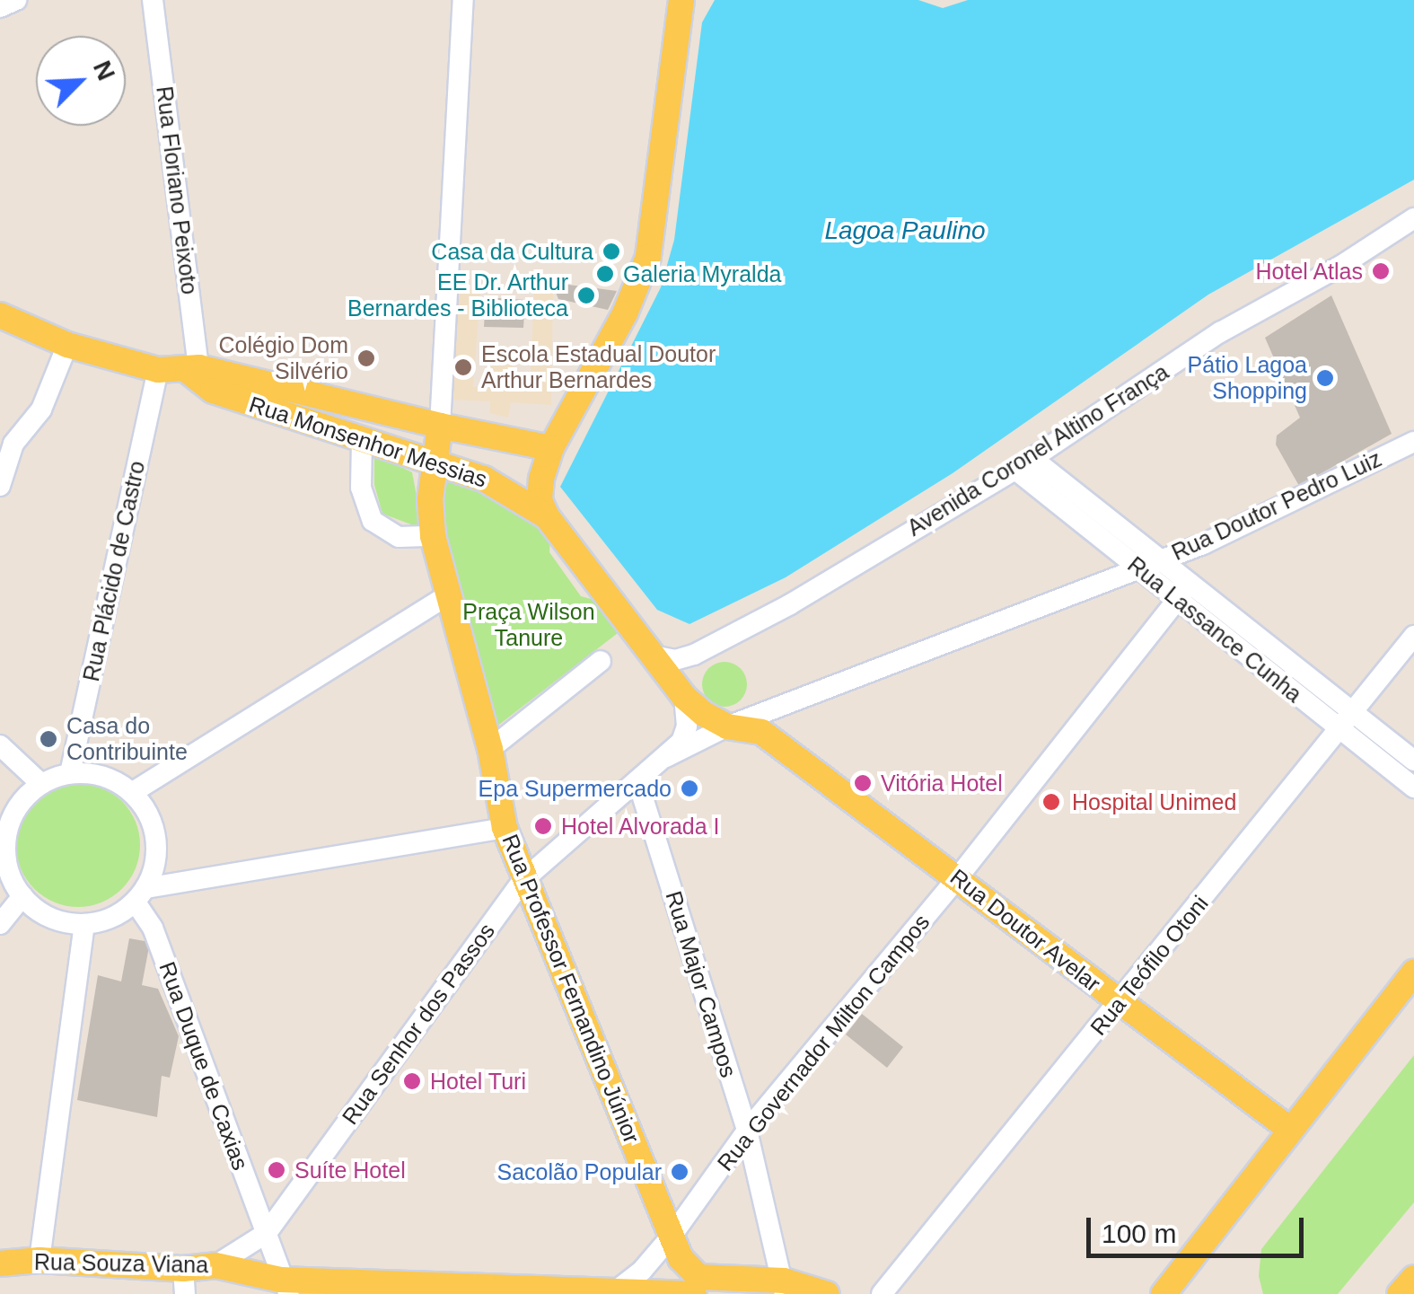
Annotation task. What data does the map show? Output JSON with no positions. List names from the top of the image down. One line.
{"streets":{"main road":["Rua Monsenhor Messias","Rua Doutor Avelar","Rua Professor Fernandino Júnior","Rua Souza Viana"],"street":["Rua Floriano Peixoto","Avenida Coronel Altino França","Rua Doutor Pedro Luiz","Rua Plácido de Castro","Rua Lassance Cunha","Rua Teófilo Otoni","Rua Major Campos","Rua Senhor dos Passos","Rua Governador Milton Campos","Rua Duque de Caxias"]},"crossings":[["Rua Floriano Peixoto","Rua Monsenhor Messias"],["Rua Monsenhor Messias","Rua Plácido de Castro"],["Rua Monsenhor Messias","Rua Professor Fernandino Júnior"],["Avenida Coronel Altino França","Rua Lassance Cunha"],["Rua Doutor Pedro Luiz","Rua Lassance Cunha"],["Rua Doutor Pedro Luiz","Rua Senhor dos Passos"],["Rua Plácido de Castro","Rua Duque de Caxias"],["Rua Lassance Cunha","Rua Teófilo Otoni"],["Rua Lassance Cunha","Rua Governador Milton Campos"],["Rua Doutor Avelar","Rua Teófilo Otoni"],["Rua Doutor Avelar","Rua Senhor dos Passos"],["Rua Doutor Avelar","Rua Governador Milton Campos"],["Rua Major Campos","Rua Senhor dos Passos"],["Rua Major Campos","Rua Governador Milton Campos"],["Rua Major Campos","Rua Souza Viana"],["Rua Professor Fernandino Júnior","Rua Senhor dos Passos"],["Rua Professor Fernandino Júnior","Rua Governador Milton Campos"],["Rua Professor Fernandino Júnior","Rua Souza Viana"],["Rua Senhor dos Passos","Rua Duque de Caxias"],["Rua Senhor dos Passos","Rua Souza Viana"]],"water":["Lagoa Paulino"],"parks":["Praça Wilson Tanure"],"places":["Casa da Cultura","Hotel Atlas","Galeria Myralda","EE Dr. Arthur Bernardes - Biblioteca","Colégio Dom Silvério","Escola Estadual Doutor Arthur Bernardes","Pátio Lagoa Shopping","Casa do Contribuinte","Vitória Hotel","Epa Supermercado","Hospital Unimed","Hotel Alvorada I","Hotel Turi","Suíte Hotel","Sacolão Popular"],"scale_bar":"100 m","north":"top right"}
